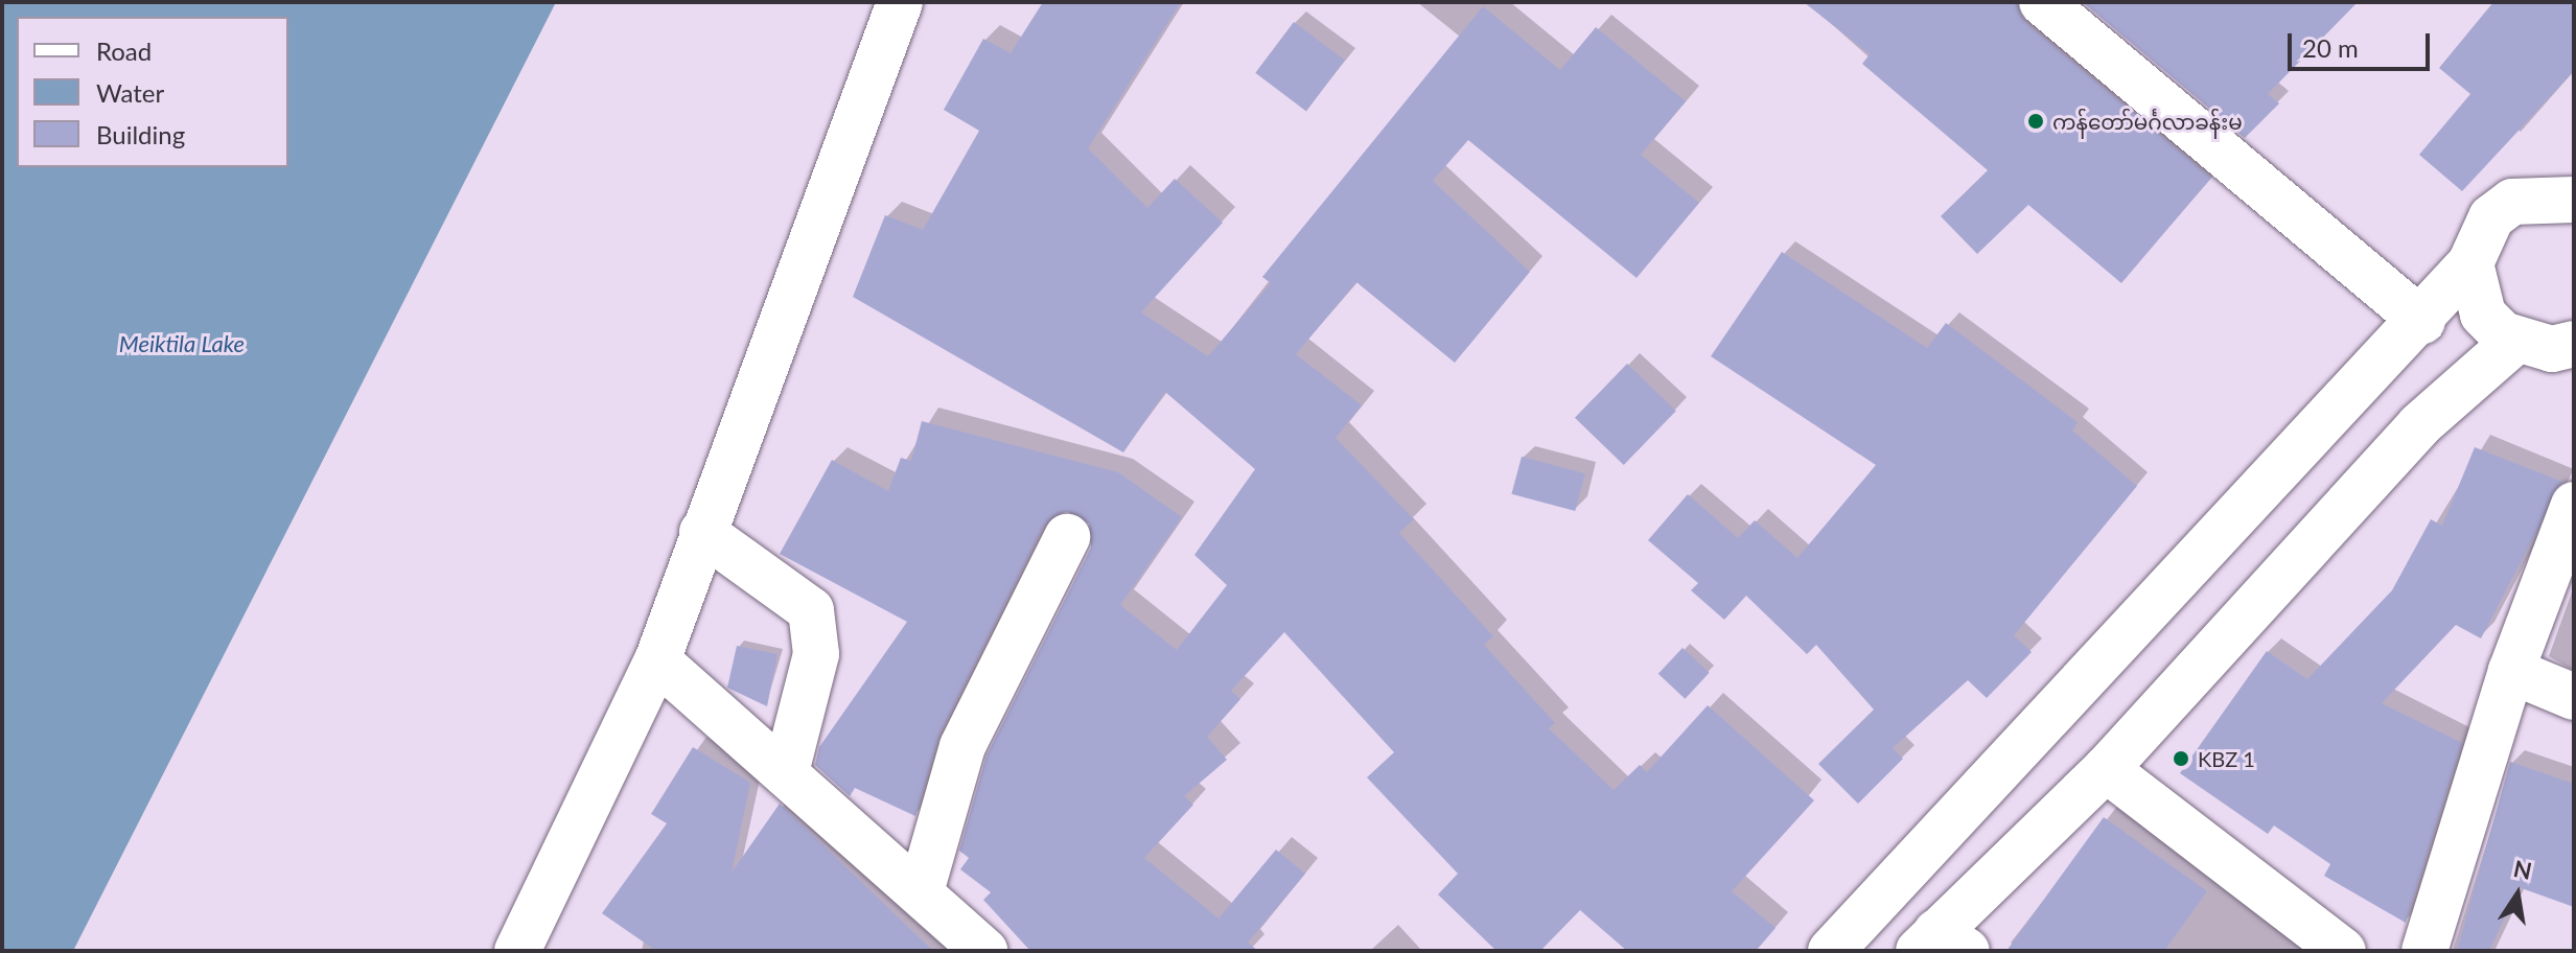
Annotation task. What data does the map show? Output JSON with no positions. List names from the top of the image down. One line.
{"water":["Meiktila Lake"],"places":["ကန်တော်မင်္ဂလာခန်းမ","KBZ 1"],"legend":["Road","Water","Building"],"scale_bar":"20 m","north":"top"}
